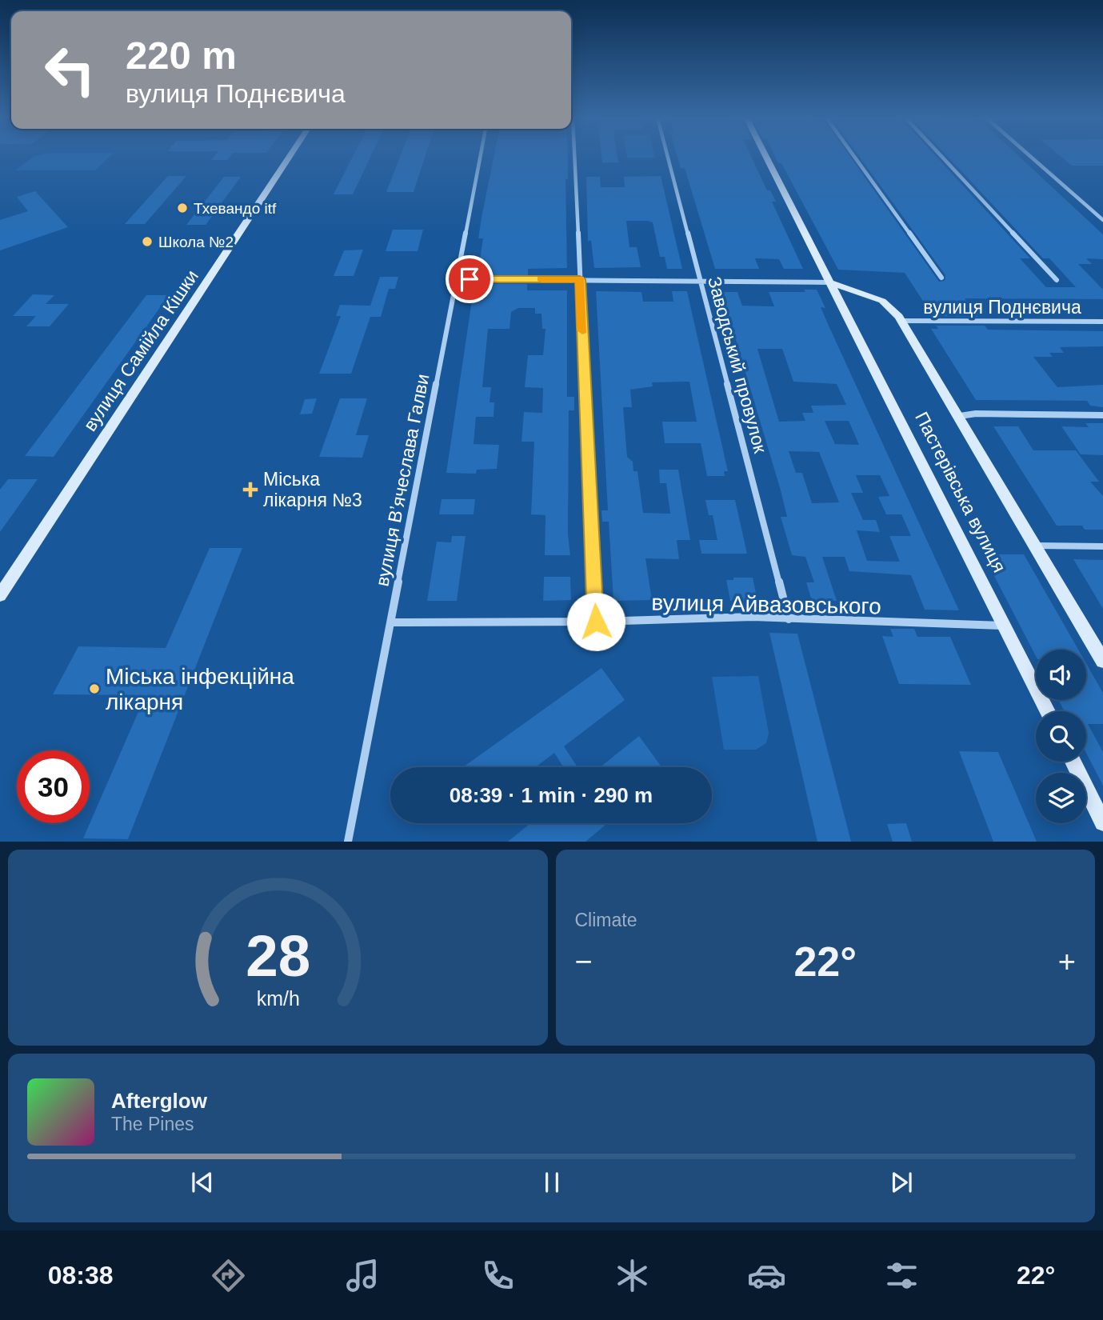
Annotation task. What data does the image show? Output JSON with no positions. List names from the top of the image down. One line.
{"streets":{"main road":["вулиця Самійла Кішки","Пастерівська вулиця"],"street":["вулиця Поднєвича","Заводський провулок","вулиця Вʼячеслава Галви","вулиця Айвазовського"]},"crossings":[["вулиця Поднєвича","Пастерівська вулиця"],["Заводський провулок","вулиця Айвазовського"],["вулиця Вʼячеслава Галви","вулиця Айвазовського"],["Пастерівська вулиця","вулиця Айвазовського"]],"places":{"other":["Тхевандо itf","Школа №2","Міська інфекційна лікарня"],"health":["Міська лікарня №3"]},"page":{"turn":["220 m","вулиця Поднєвича"],"limit":"30","trip":"08:39 · 1 min · 290 m","tile":"Climate","heat":["−","22°","+"],"song":["Afterglow","The Pines"],"tabs":["08:38","22°"],"gauge":["28","km/h"]}}
